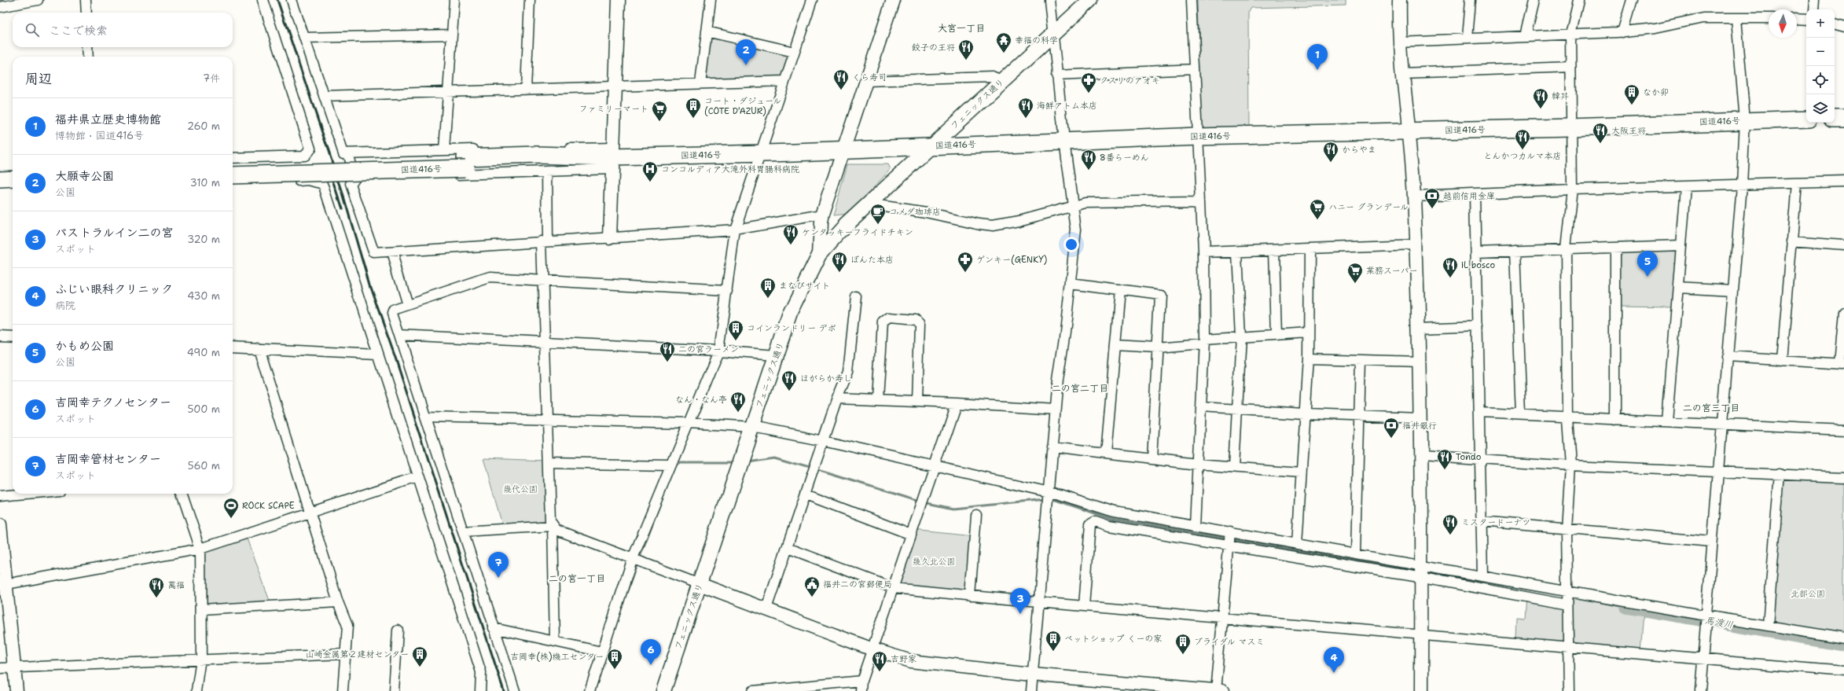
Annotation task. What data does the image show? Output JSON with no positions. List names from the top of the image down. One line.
{"streets":{"highway":["国道416号"],"main road":["フェニックス通り"]},"crossings":[["フェニックス通り","国道416号"]],"districts":["大宮一丁目","二の宮二丁目","二の宮三丁目","二の宮一丁目"],"water":["馬渡川"],"parks":["幾代公園","幾久北公園","北部公園"],"places":{"temple":["幸福の科学"],"restaurant":["餃子の王将","くら寿司","韓丼","海鮮アトム本店","大阪王将","とんかつカルマ本店","からやま","8番らーめん","ケンタッキーフライドチキン","ぼんた本店","iL bosco","二の宮ラーメン","ほがらか寿し","なん・なん亭","Tondo","ミスタードーナツ","萬福","吉野家"],"pharmacy":["クスリのアオキ","ゲンキー(GENKY)"],"building":["なか卯","コート・ダジュール (COTE D'AZUR)","まなびサイト","コインランドリー デボ","ペットショップ くーの家","ブライダル マスミ","山崎金属第２建材センター","吉岡幸(株)機工センター"],"supermarket":["ファミリーマート","ハニー グランデール","業務スーパー"],"hospital":["コンコルディア大滝外科胃腸科病院"],"bank":["越前信用金庫","福井銀行"],"cafe":["コメダ珈琲店"],"sports":["ROCK SCAPE"],"public building":["福井二の宮郵便局"]},"north":"bottom","page":{"map_buttons":["+","−"],"search":"ここで検索","pins":["2","1","5","7","3","6","4"],"heading":["周辺","7件"],"list":[{"mark":"1","name":"福井県立歴史博物館","note":"博物館 · 国道416号","value":"260 m"},{"mark":"2","name":"大願寺公園","note":"公園","value":"310 m"},{"mark":"3","name":"パストラルイン二の宮","note":"スポット","value":"320 m"},{"mark":"4","name":"ふじい眼科クリニック","note":"病院","value":"430 m"},{"mark":"5","name":"かもめ公園","note":"公園","value":"490 m"},{"mark":"6","name":"吉岡幸テクノセンター","note":"スポット","value":"500 m"},{"mark":"7","name":"吉岡幸管材センター","note":"スポット","value":"560 m"}]}}
